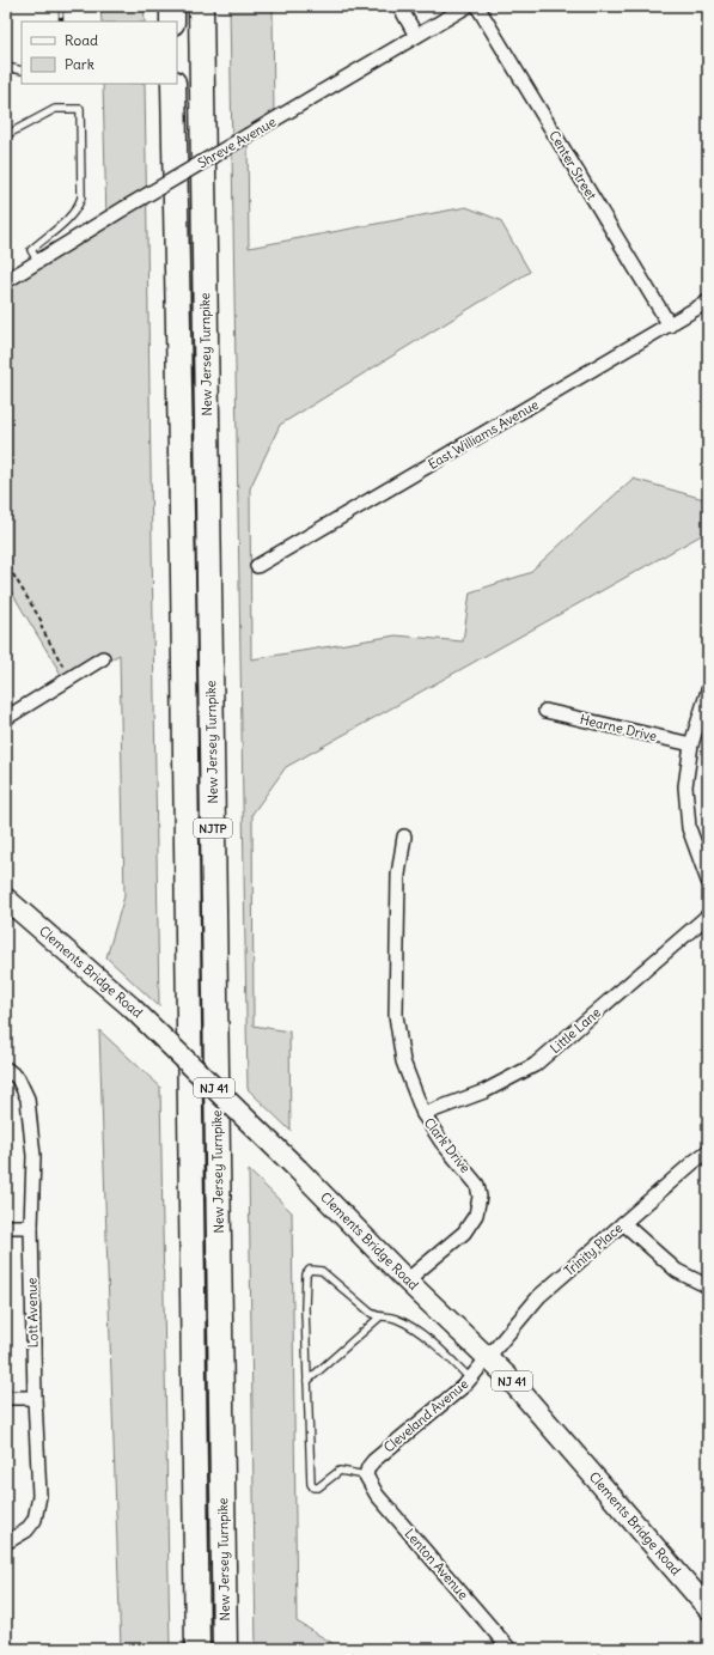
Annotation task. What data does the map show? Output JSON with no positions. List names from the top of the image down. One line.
{"streets":{"highway":["New Jersey Turnpike","NJTP"],"main road":["Clements Bridge Road","NJ 41"],"street":["Shreve Avenue","Center Street","East Williams Avenue","Hearne Drive","Little Lane","Clark Drive","Trinity Place","Lott Avenue","Cleveland Avenue","Lenton Avenue"]},"crossings":[["Center Street","East Williams Avenue"],["Clements Bridge Road","Clark Drive"],["Clements Bridge Road","Trinity Place"],["Clements Bridge Road","Cleveland Avenue"],["Little Lane","Clark Drive"],["Trinity Place","Cleveland Avenue"],["Cleveland Avenue","Lenton Avenue"]],"legend":["Road","Park"]}
